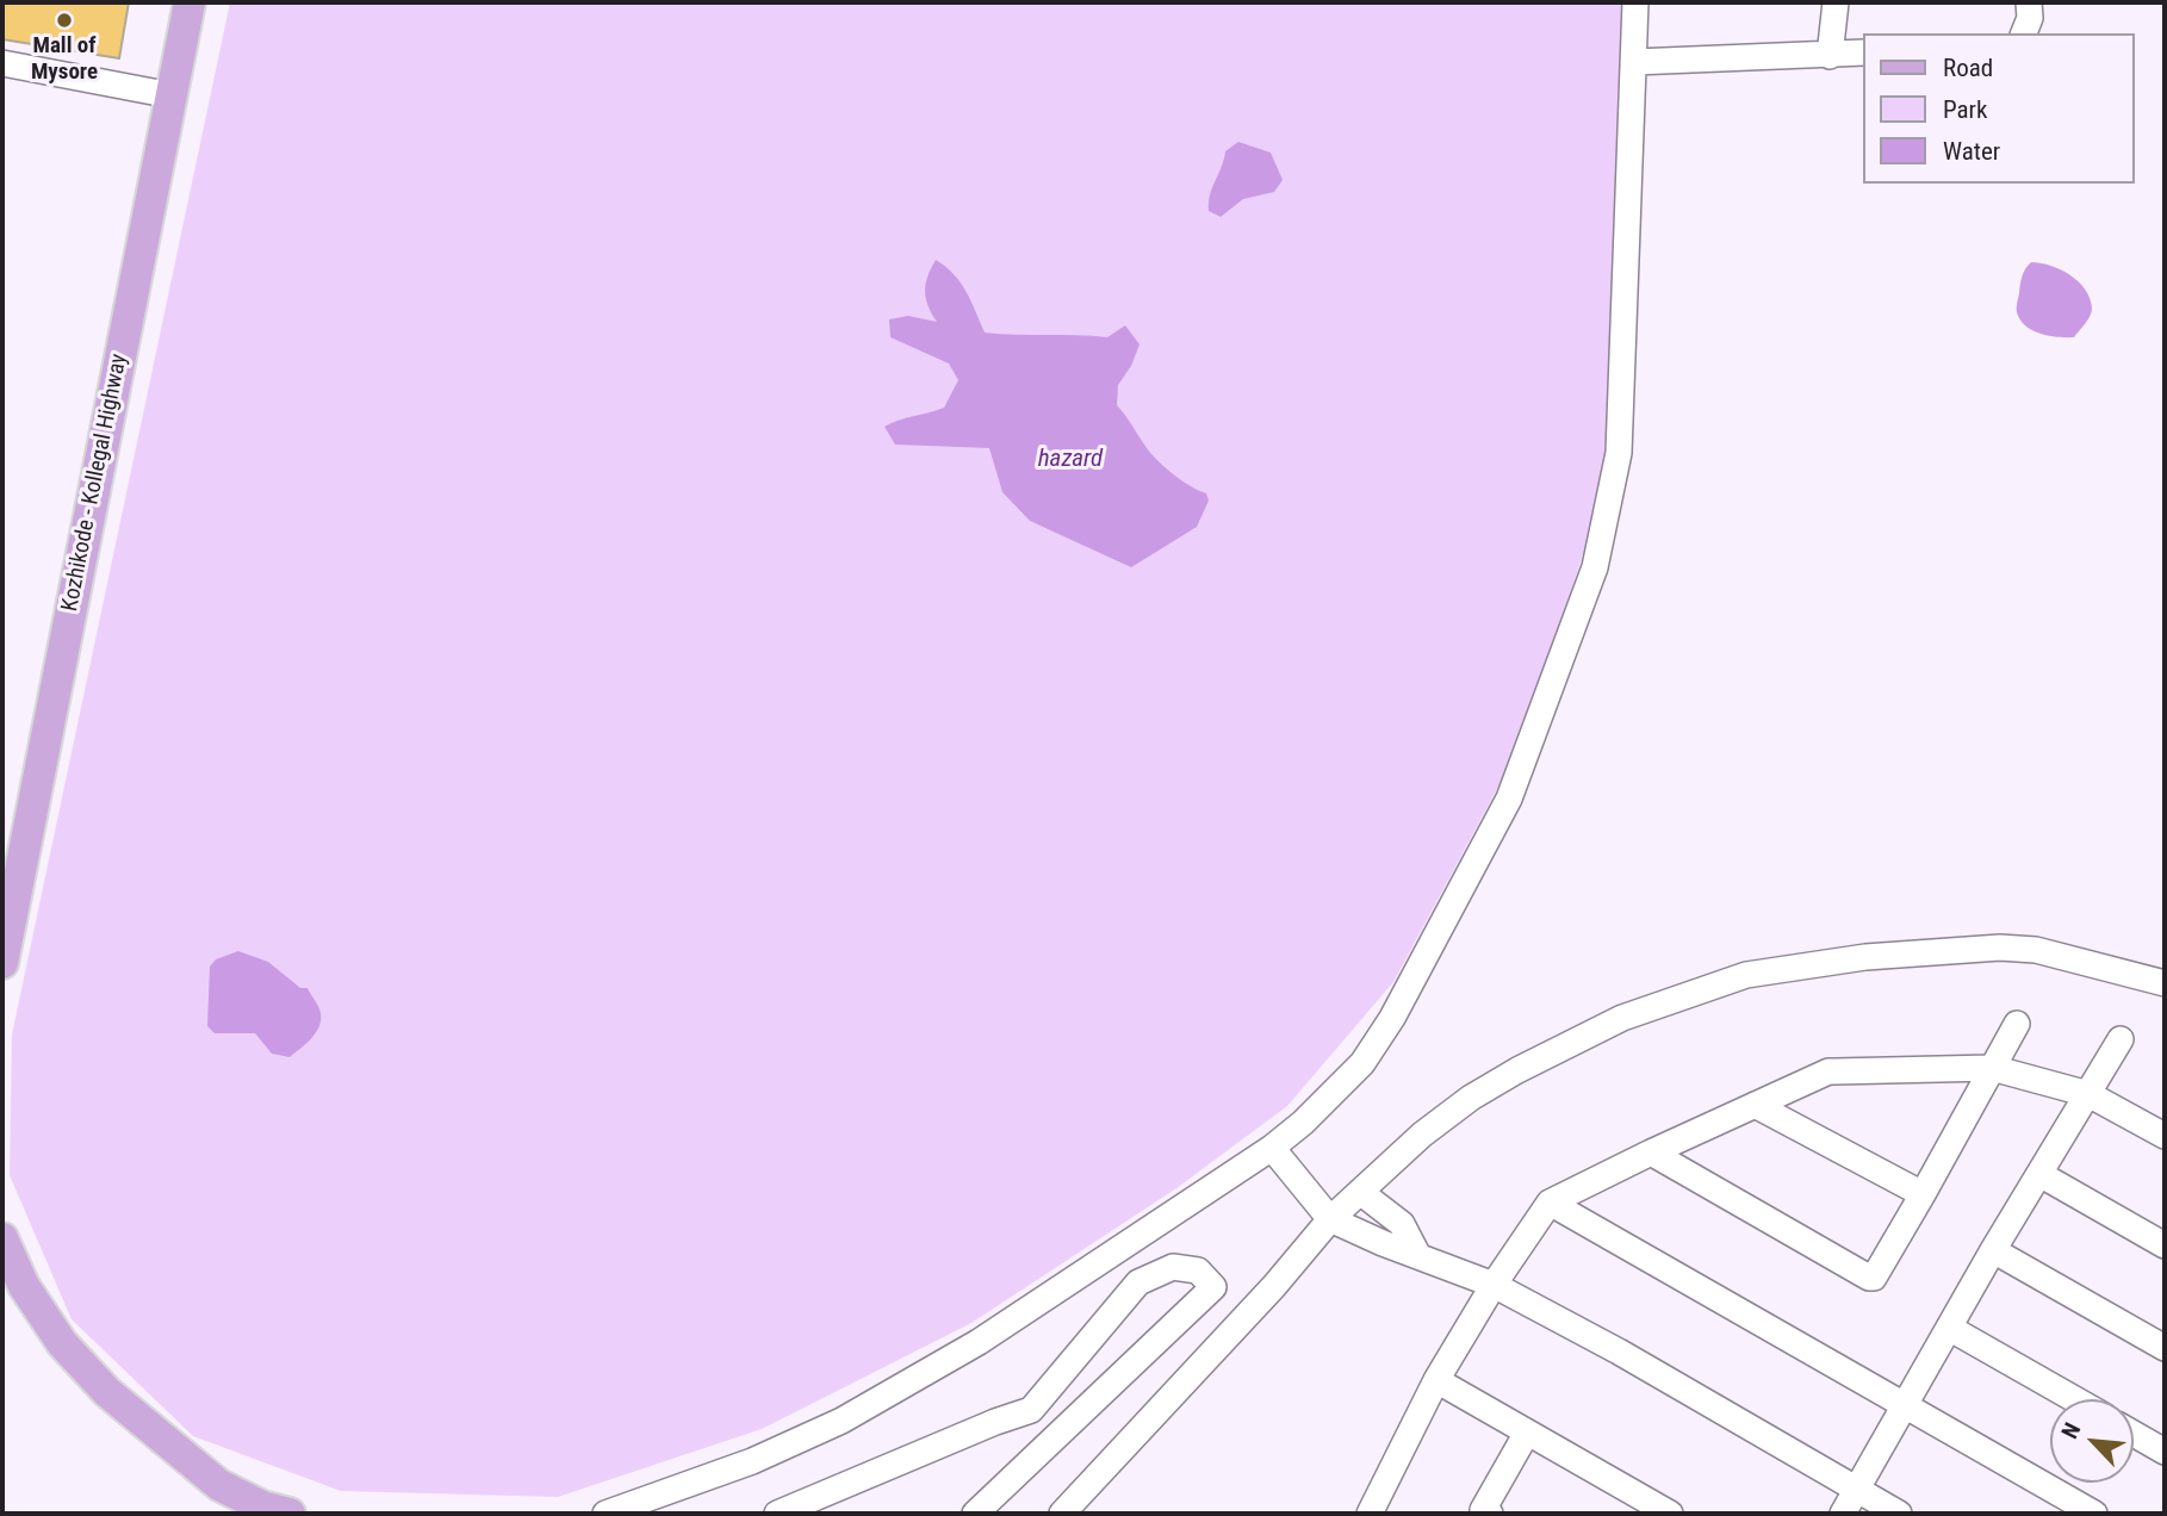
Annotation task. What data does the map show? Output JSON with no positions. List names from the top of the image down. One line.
{"streets":{"main road":["Kozhikode - Kollegal Highway"]},"water":["hazard"],"places":["Mall of Mysore"],"legend":["Road","Park","Water"],"north":"top left"}
